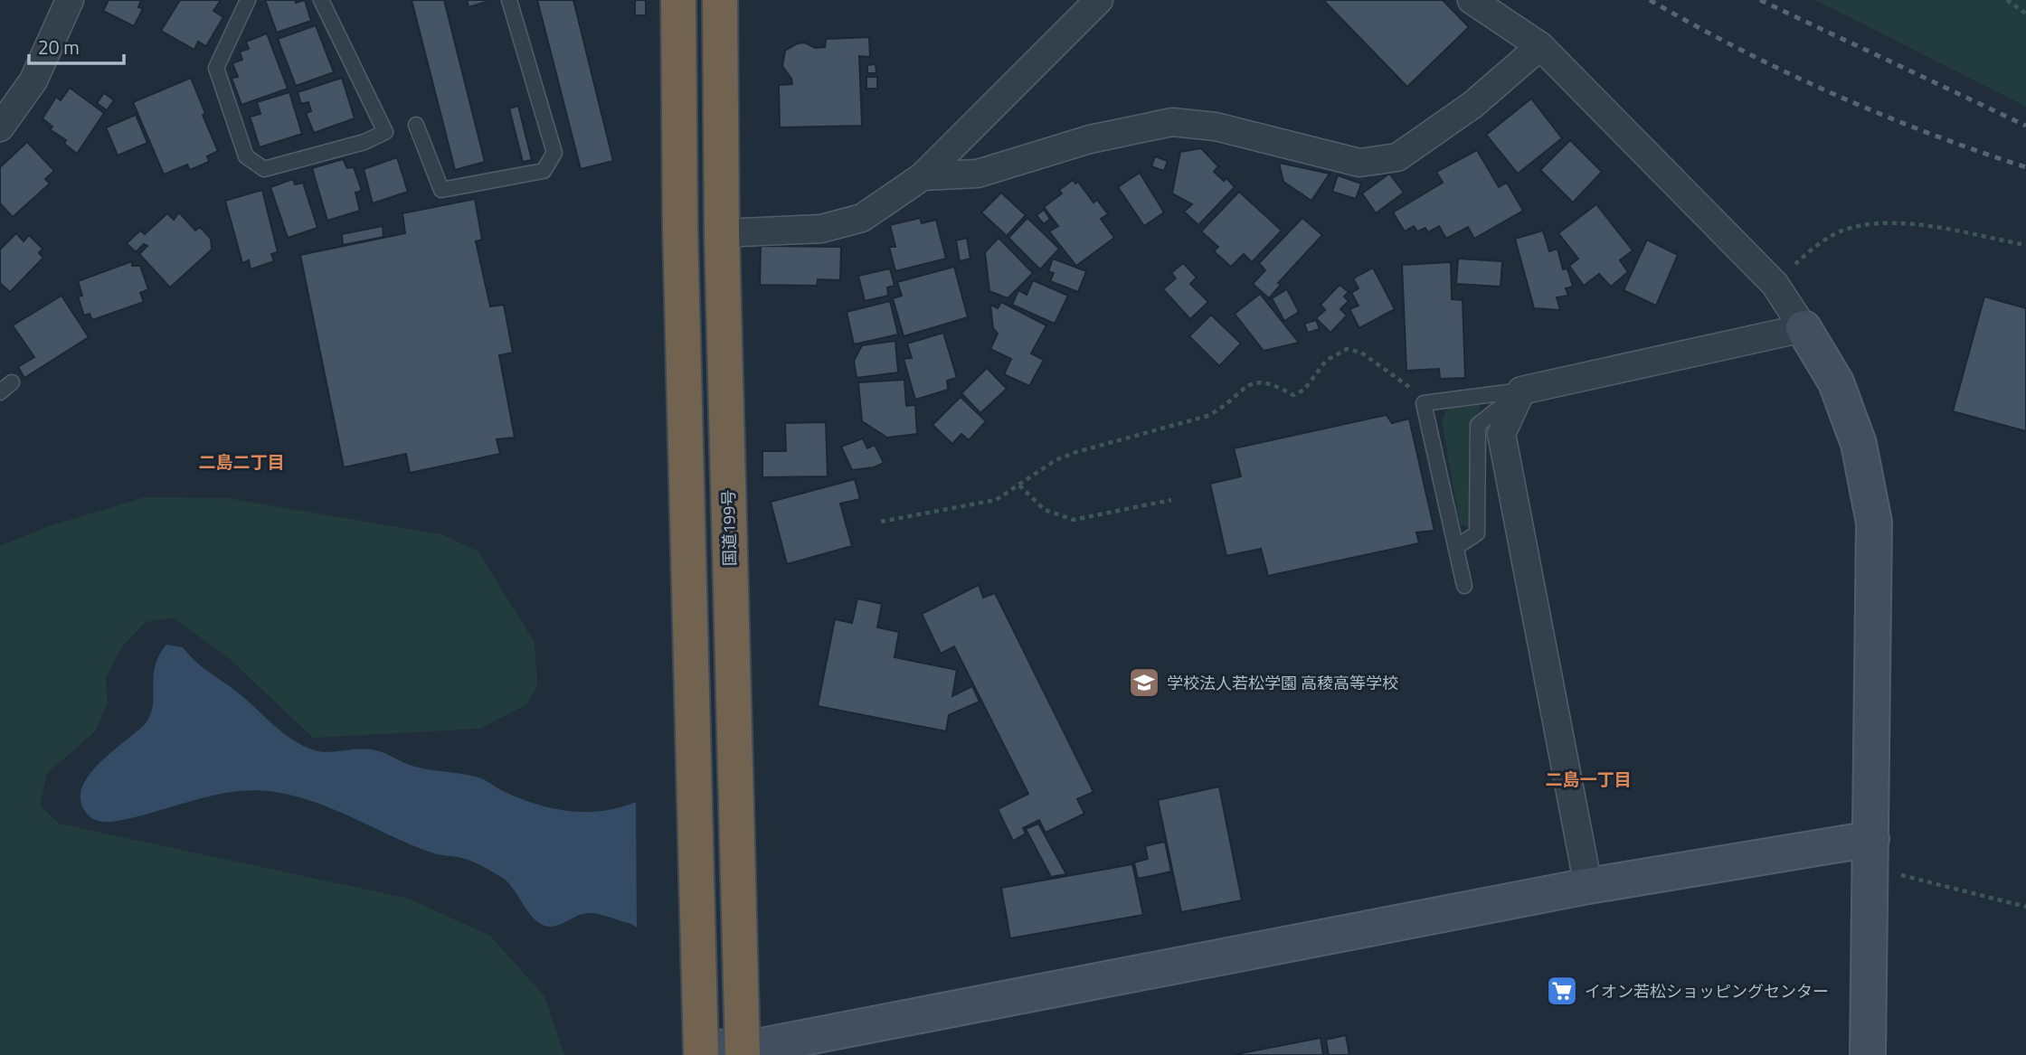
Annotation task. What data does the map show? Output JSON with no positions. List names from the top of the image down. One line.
{"streets":{"highway":["国道199号"]},"districts":["二島二丁目","二島一丁目"],"places":{"school or university":["学校法人若松学園 高稜高等学校"],"supermarket":["イオン若松ショッピングセンター"]},"scale_bar":"20 m"}
